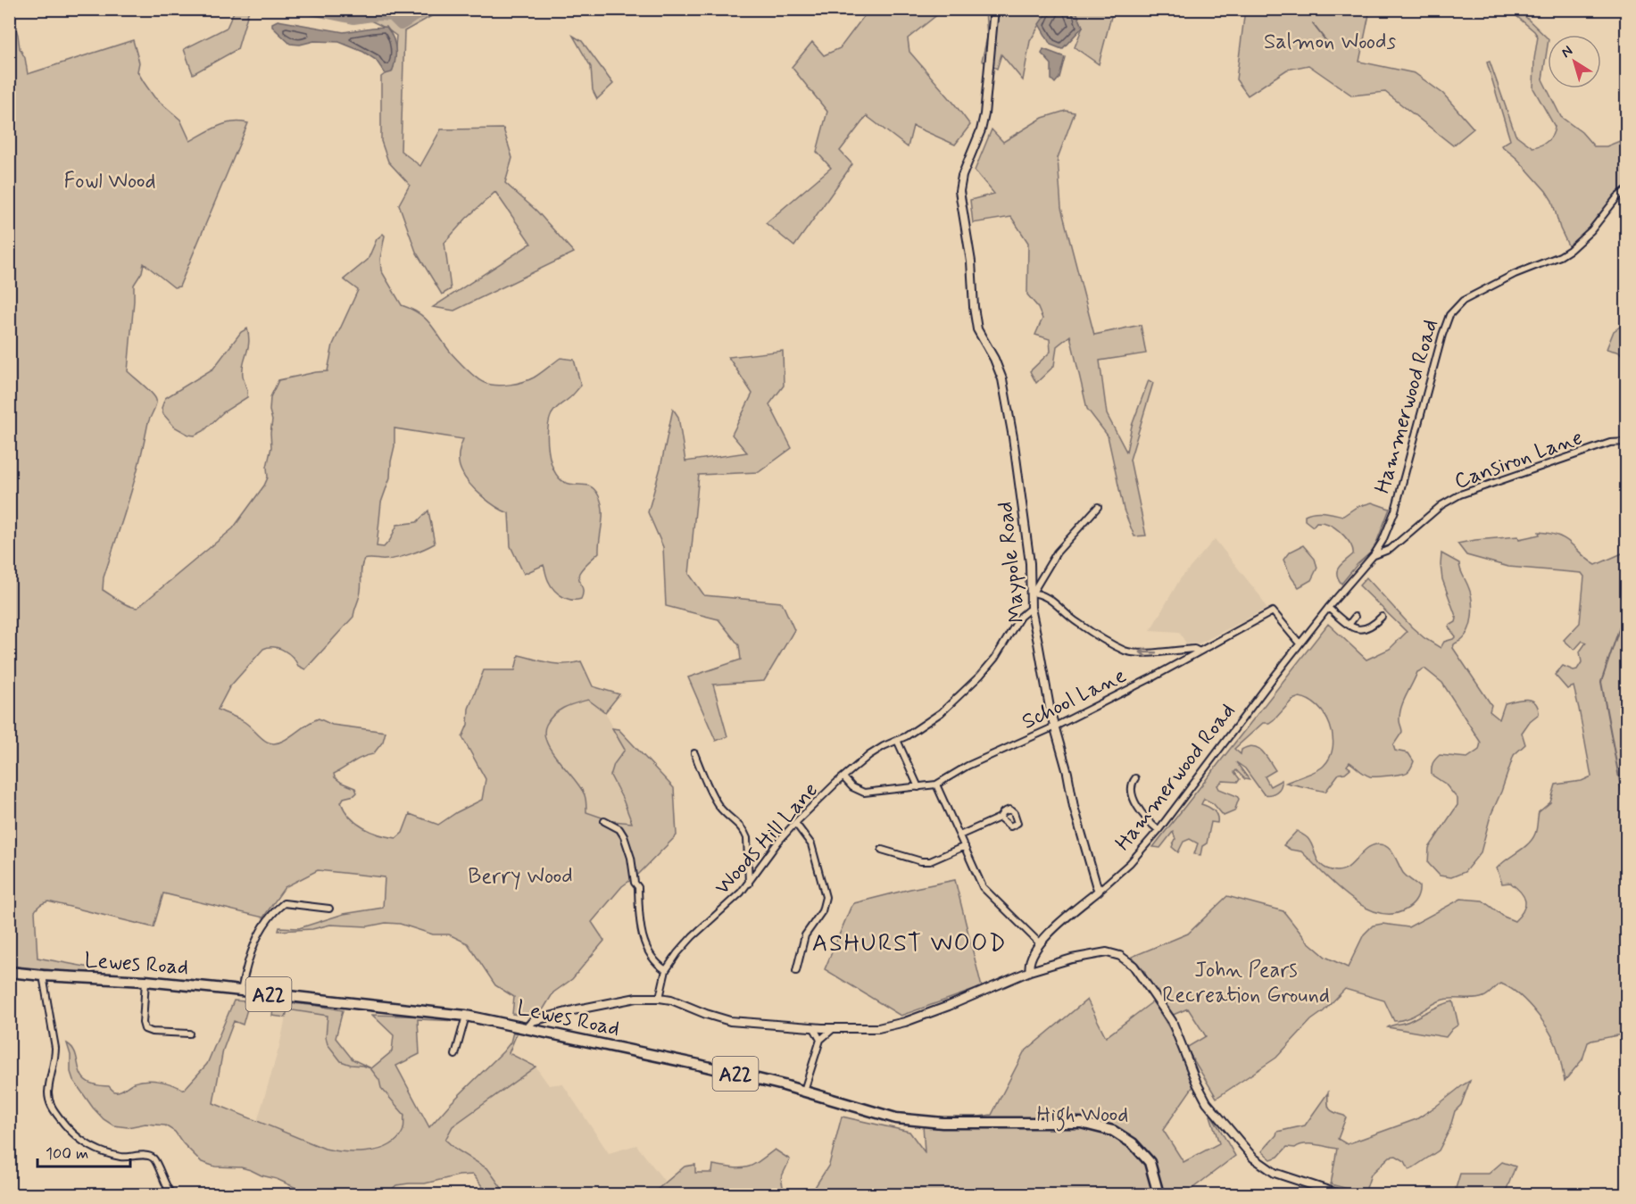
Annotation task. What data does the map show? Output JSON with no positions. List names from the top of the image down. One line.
{"streets":{"highway":["Lewes Road","A22"],"street":["Hammerwood Road","Cansiron Lane","Maypole Road","School Lane","Woods Hill Lane"]},"crossings":[["Hammerwood Road","Cansiron Lane"],["Hammerwood Road","Maypole Road"],["Hammerwood Road","School Lane"],["Maypole Road","School Lane"],["Maypole Road","Woods Hill Lane"],["School Lane","Woods Hill Lane"]],"districts":["ASHURST WOOD"],"parks":["Salmon Woods","Fowl Wood","Berry Wood","John Pears Recreation Ground","High Wood"],"scale_bar":"100 m","north":"top left"}
